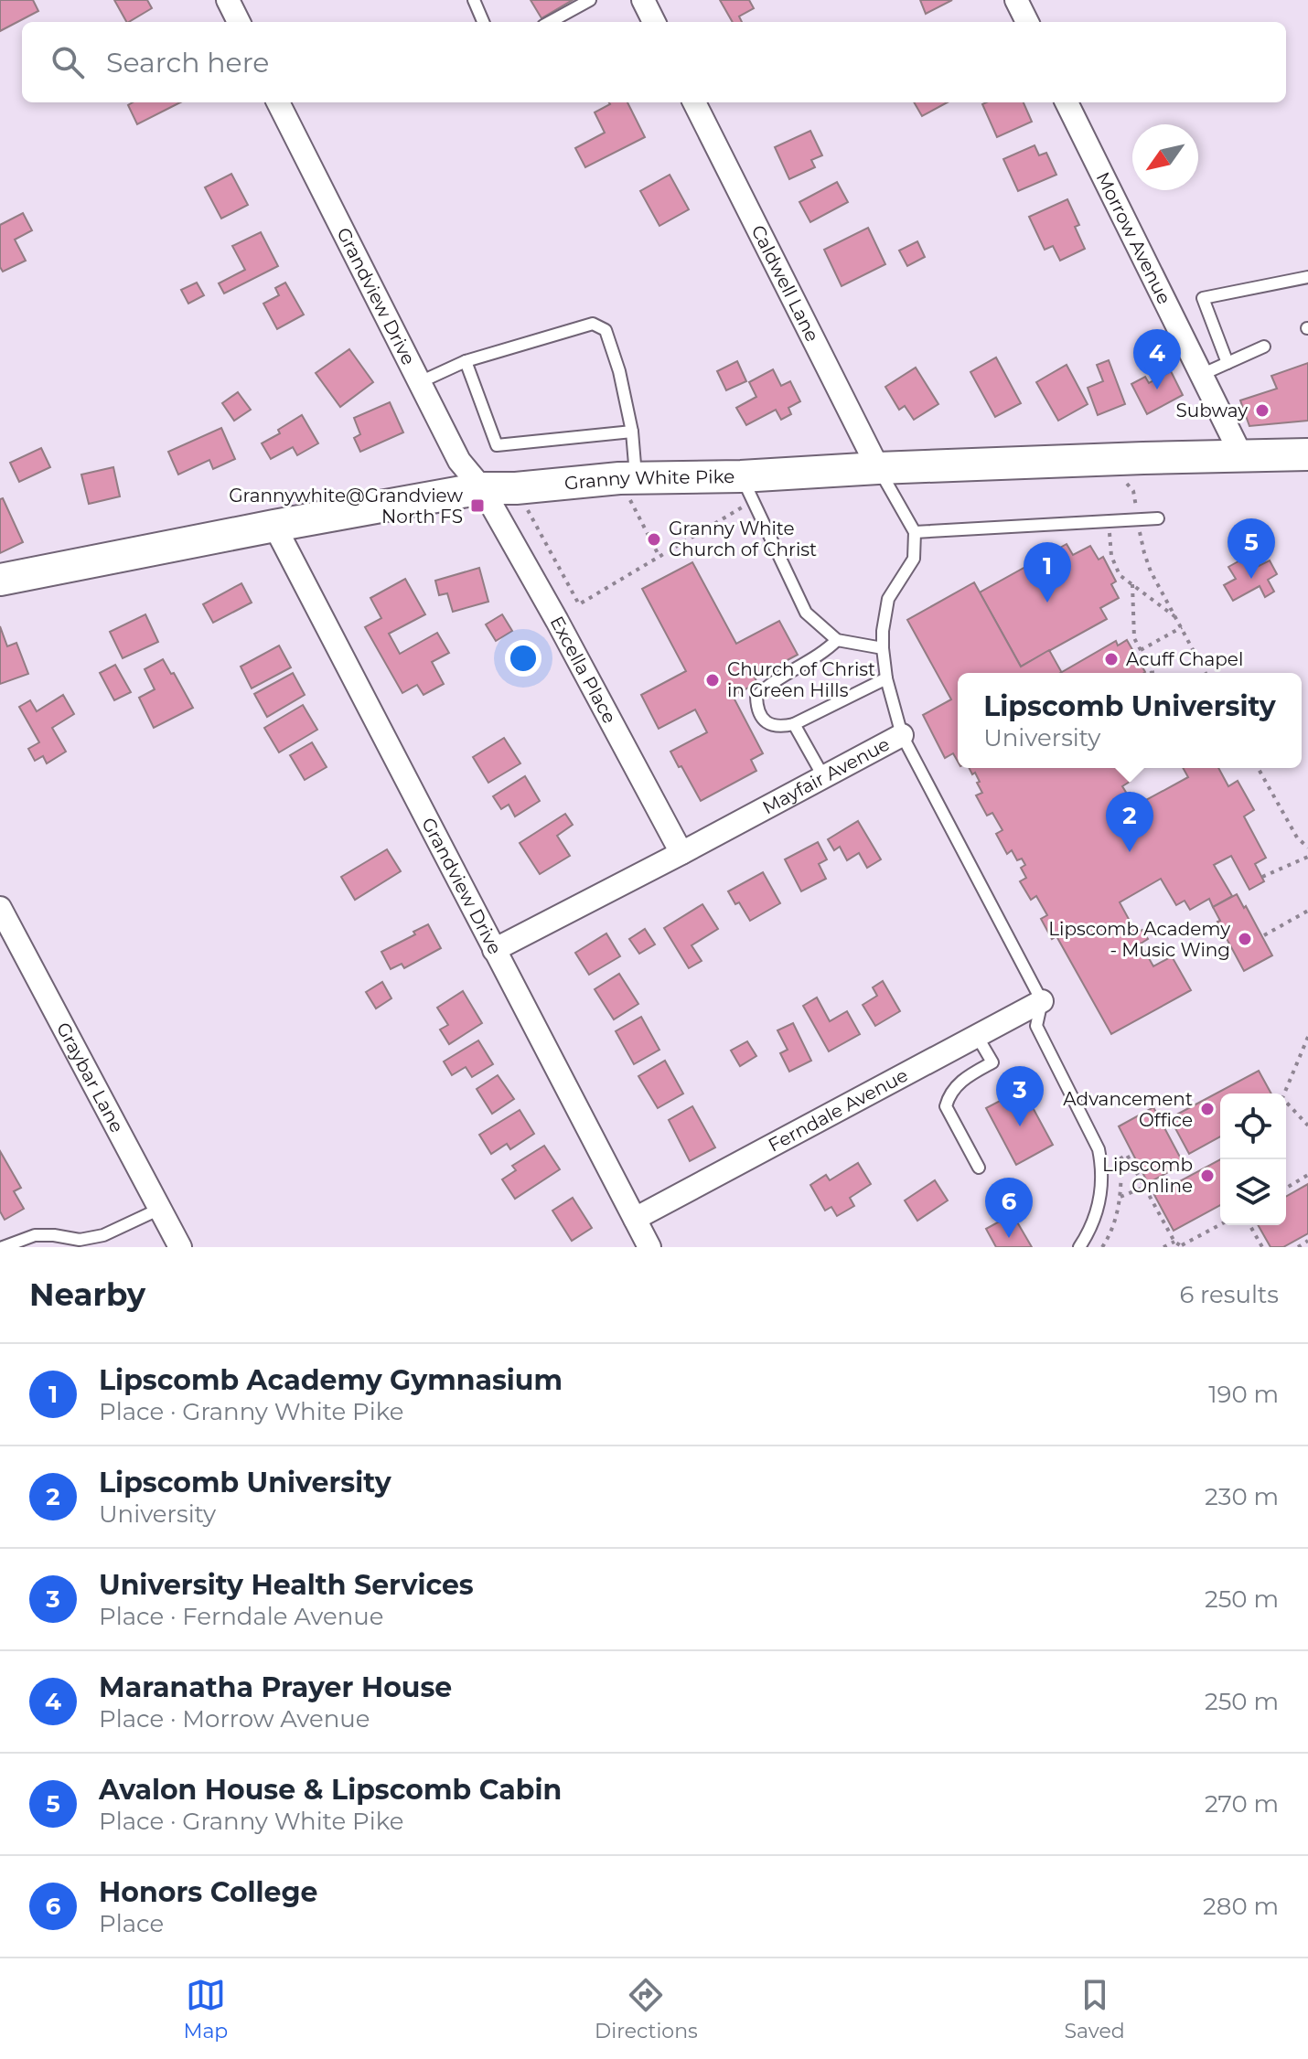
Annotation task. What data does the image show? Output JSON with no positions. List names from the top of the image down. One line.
{"streets":{"main road":["Granny White Pike"],"street":["Morrow Avenue","Caldwell Lane","Grandview Drive","Excella Place","Mayfair Avenue","Graybar Lane","Ferndale Avenue"]},"crossings":[["Morrow Avenue","Granny White Pike"],["Caldwell Lane","Granny White Pike"],["Grandview Drive","Granny White Pike"],["Grandview Drive","Excella Place"],["Grandview Drive","Mayfair Avenue"],["Grandview Drive","Ferndale Avenue"],["Granny White Pike","Excella Place"],["Excella Place","Mayfair Avenue"]],"places":{"other":["Subway","Granny White Church of Christ","Acuff Chapel","Church of Christ in Green Hills","Lipscomb Academy - Music Wing","Advancement Office","Lipscomb Online"],"transit":["Grannywhite@Grandview North FS"]},"north":"bottom left","page":{"search":"Search here","pins":["4","5","1","2","3","6"],"popup":["Lipscomb University","University"],"heading":["Nearby","6 results"],"list":[{"mark":"1","name":"Lipscomb Academy Gymnasium","note":"Place · Granny White Pike","value":"190 m"},{"mark":"2","name":"Lipscomb University","note":"University","value":"230 m"},{"mark":"3","name":"University Health Services","note":"Place · Ferndale Avenue","value":"250 m"},{"mark":"4","name":"Maranatha Prayer House","note":"Place · Morrow Avenue","value":"250 m"},{"mark":"5","name":"Avalon House & Lipscomb Cabin","note":"Place · Granny White Pike","value":"270 m"},{"mark":"6","name":"Honors College","note":"Place","value":"280 m"}],"nav":["Map","Directions","Saved"]}}
